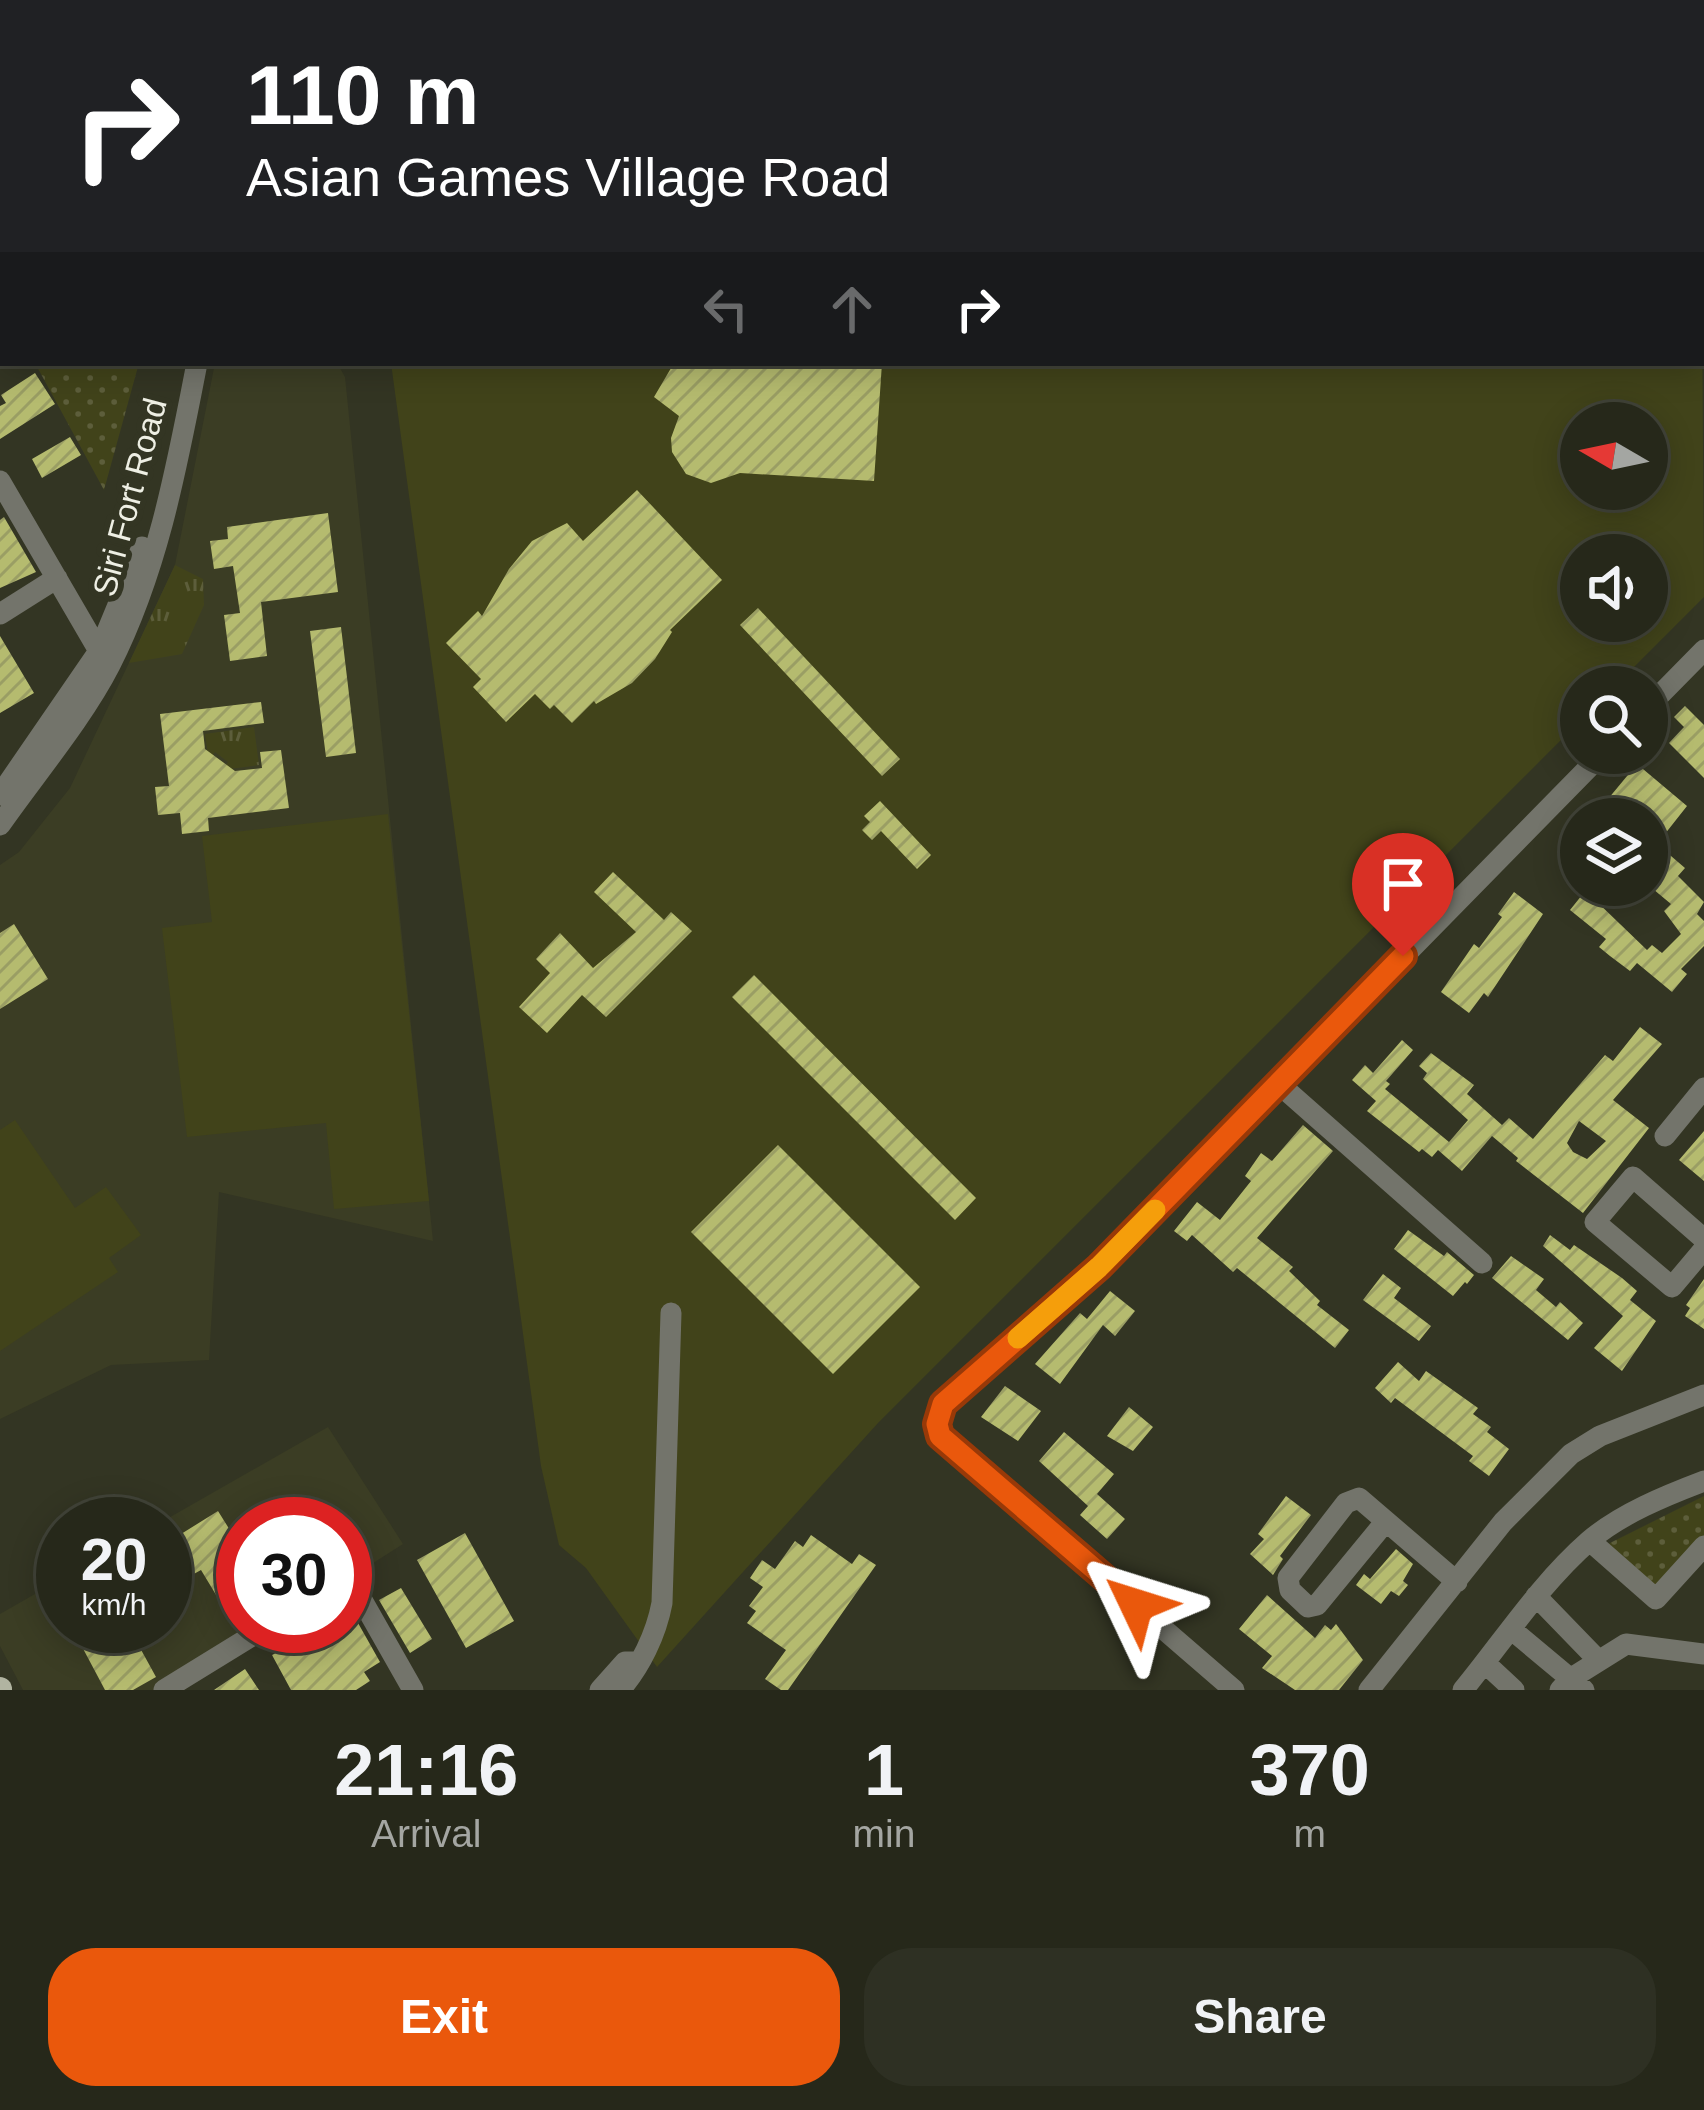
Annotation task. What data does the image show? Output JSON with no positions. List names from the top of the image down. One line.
{"streets":{"street":["Siri Fort Road"]},"north":"left","page":{"turn":["110 m","Asian Games Village Road"],"speed":"20 km/h","limit":"30","eta":["21:16","Arrival","1","min","370","m"],"buttons":["Exit","Share"]}}
